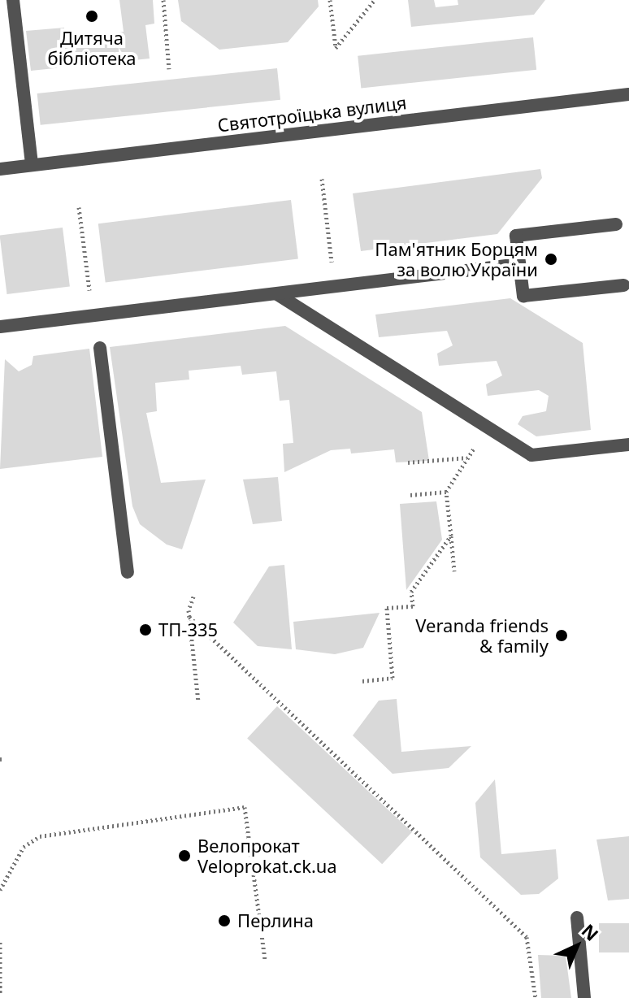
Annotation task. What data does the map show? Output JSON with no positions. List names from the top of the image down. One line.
{"streets":{"street":["Святотроїцька вулиця"]},"places":["Дитяча бібліотека","Пам'ятник Борцям за волю України","ТП-335","Veranda friends & family","Велопрокат Veloprokat.ck.ua","Перлина"],"north":"top right"}
